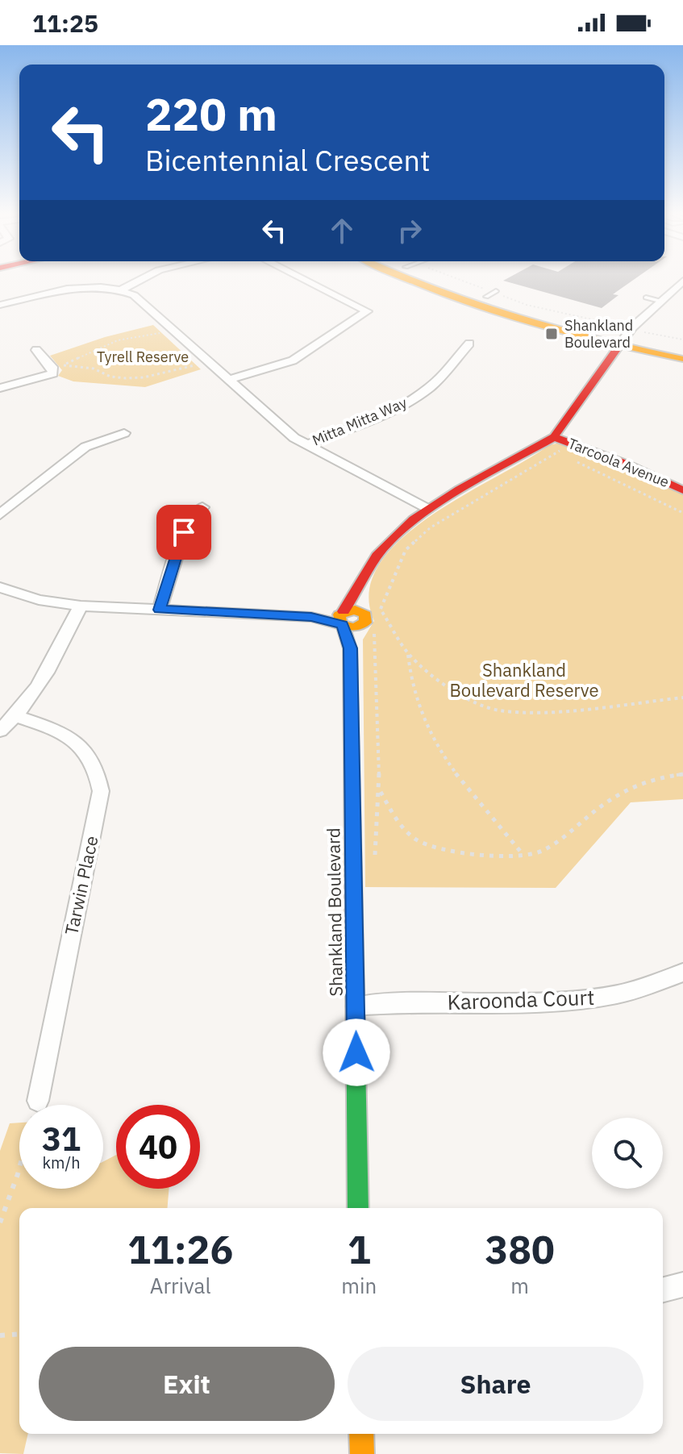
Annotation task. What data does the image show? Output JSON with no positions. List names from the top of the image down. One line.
{"streets":{"street":["Mitta Mitta Way","Tarcoola Avenue","Tarwin Place","Shankland Boulevard","Karoonda Court"]},"crossings":[["Shankland Boulevard","Karoonda Court"]],"parks":["Tyrell Reserve","Shankland Boulevard Reserve"],"places":{"transit":["Shankland Boulevard"]},"page":{"status":"11:25","turn":["220 m","Bicentennial Crescent"],"speed":"31 km/h","limit":"40","eta":["11:26","Arrival","1","min","380","m"],"buttons":["Exit","Share"]}}
